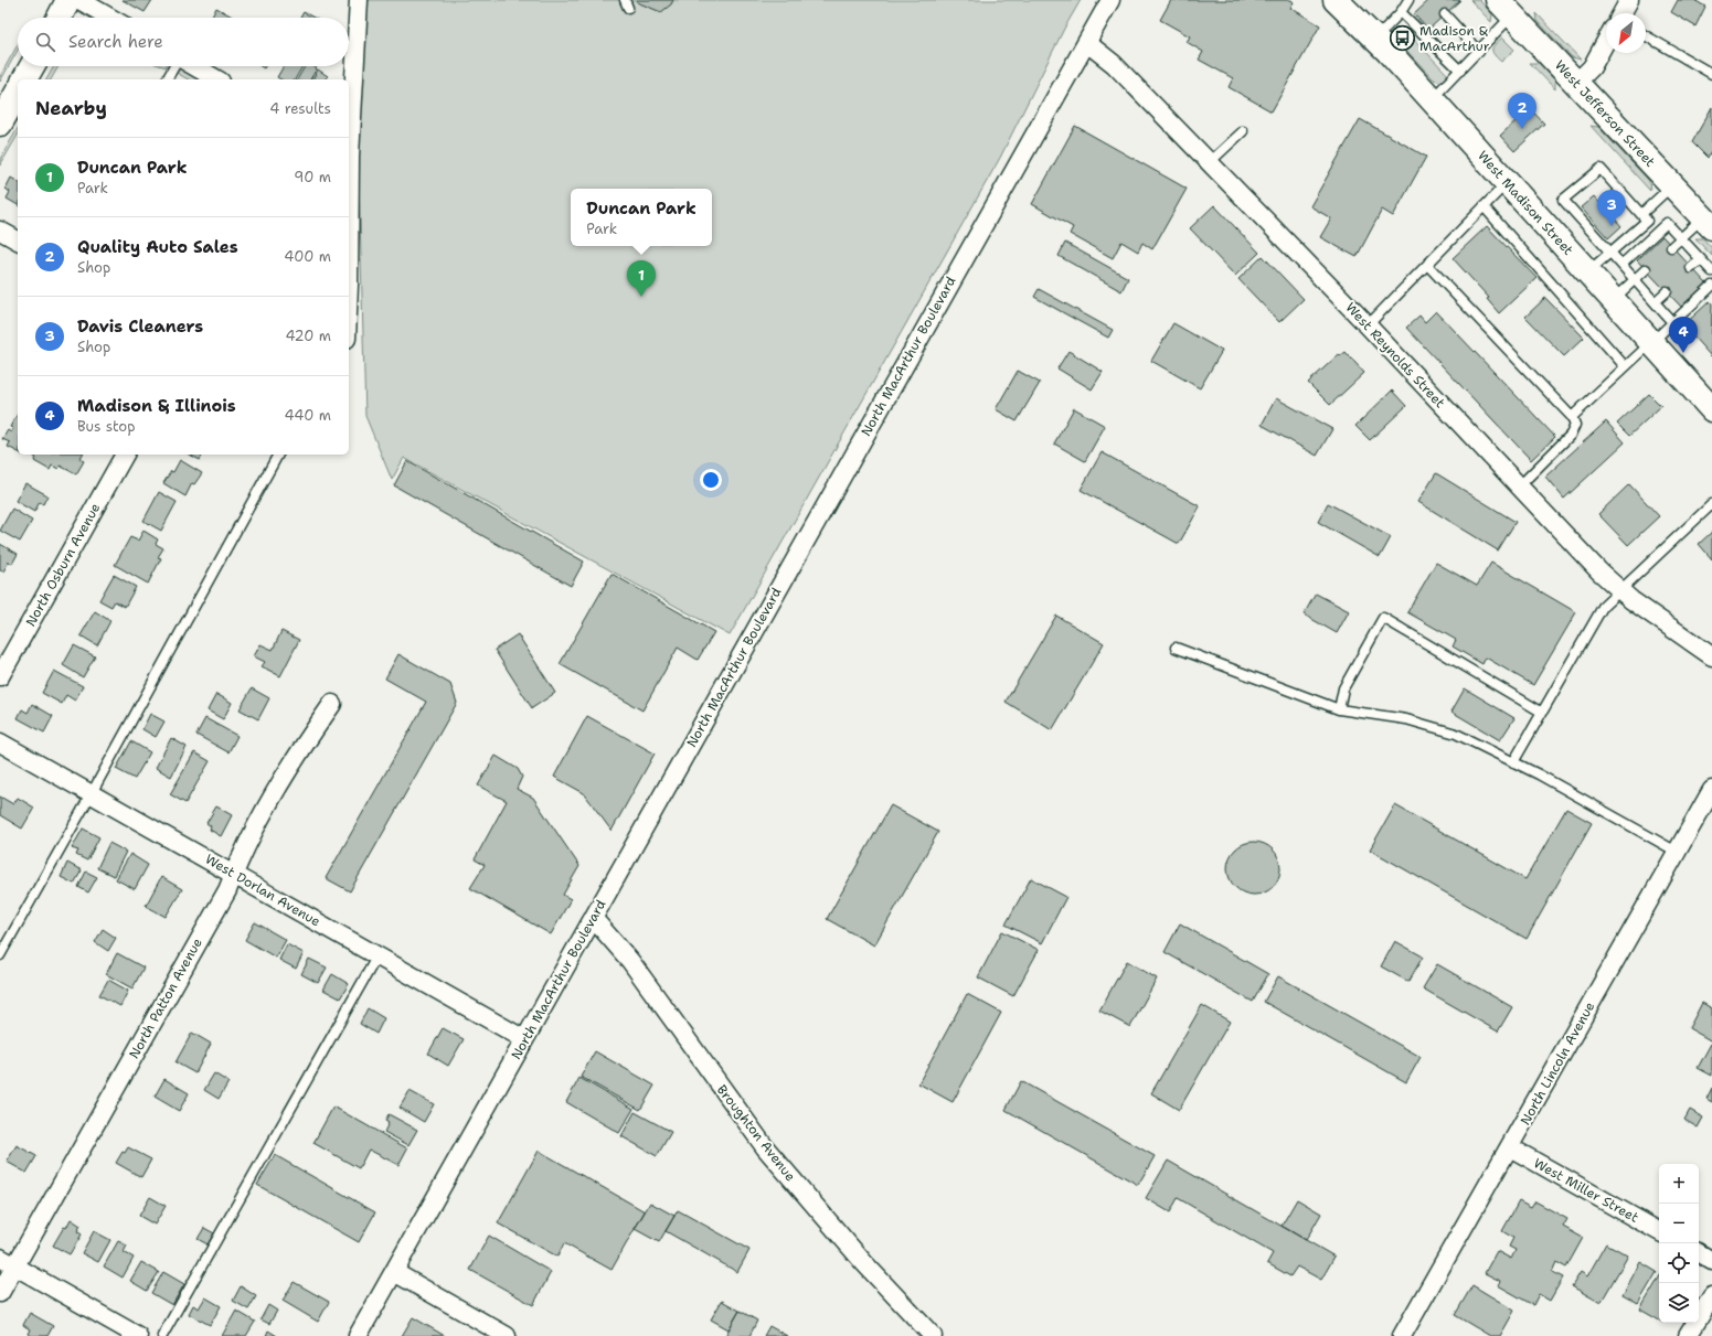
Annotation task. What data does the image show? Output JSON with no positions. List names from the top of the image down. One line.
{"streets":{"main road":["West Jefferson Street","West Madison Street"],"street":["West Reynolds Street","North MacArthur Boulevard","North Osburn Avenue","West Dorlan Avenue","North Patton Avenue","North Lincoln Avenue","Broughton Avenue","West Miller Street"]},"crossings":[["West Reynolds Street","North MacArthur Boulevard"],["North MacArthur Boulevard","West Dorlan Avenue"],["North MacArthur Boulevard","Broughton Avenue"],["West Dorlan Avenue","North Patton Avenue"],["North Lincoln Avenue","West Miller Street"]],"places":{"bus stop":["Madison & MacArthur"]},"north":"bottom left","page":{"search":"Search here","heading":["Nearby","4 results"],"pins":["2","3","1","4"],"list":[{"mark":"1","name":"Duncan Park","note":"Park","value":"90 m"},{"mark":"2","name":"Quality Auto Sales","note":"Shop","value":"400 m"},{"mark":"3","name":"Davis Cleaners","note":"Shop","value":"420 m"},{"mark":"4","name":"Madison & Illinois","note":"Bus stop","value":"440 m"}],"popup":["Duncan Park","Park"],"map_buttons":["+","−"]}}
